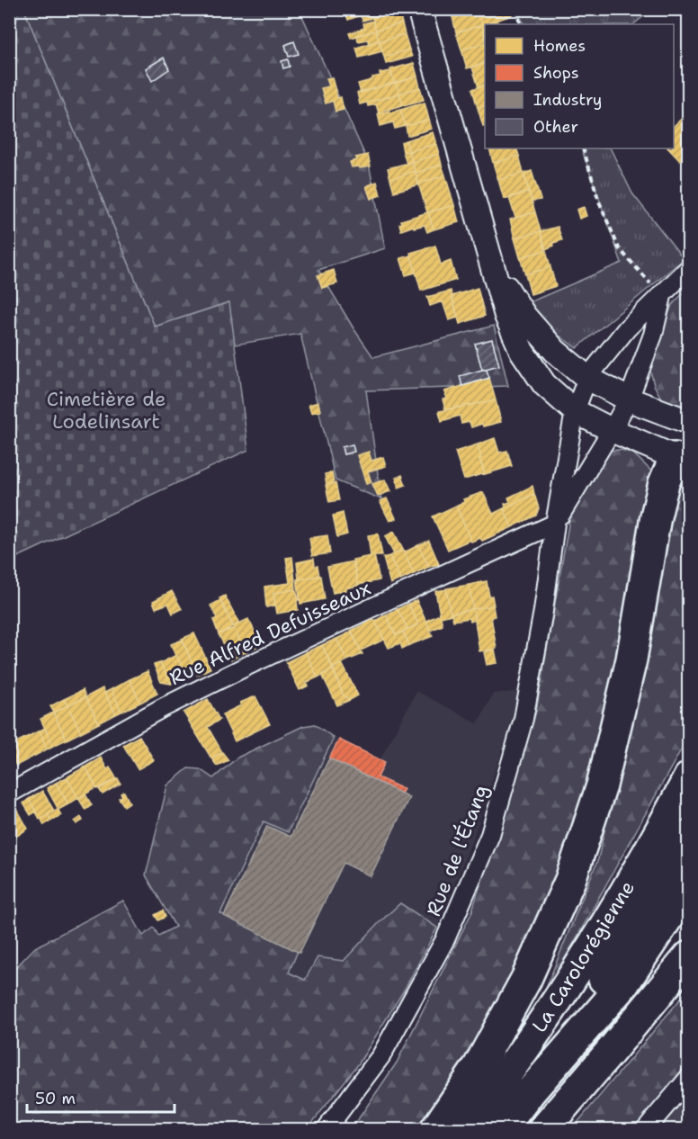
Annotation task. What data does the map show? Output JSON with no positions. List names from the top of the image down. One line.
{"streets":{"highway":["La Carolorégienne"],"street":["Rue Alfred Defuisseaux","Rue de l'Étang"]},"crossings":[["Rue Alfred Defuisseaux","Rue de l'Étang"]],"parks":["Cimetière de Lodelinsart"],"legend":["Homes","Shops","Industry","Other"],"scale_bar":"50 m"}
